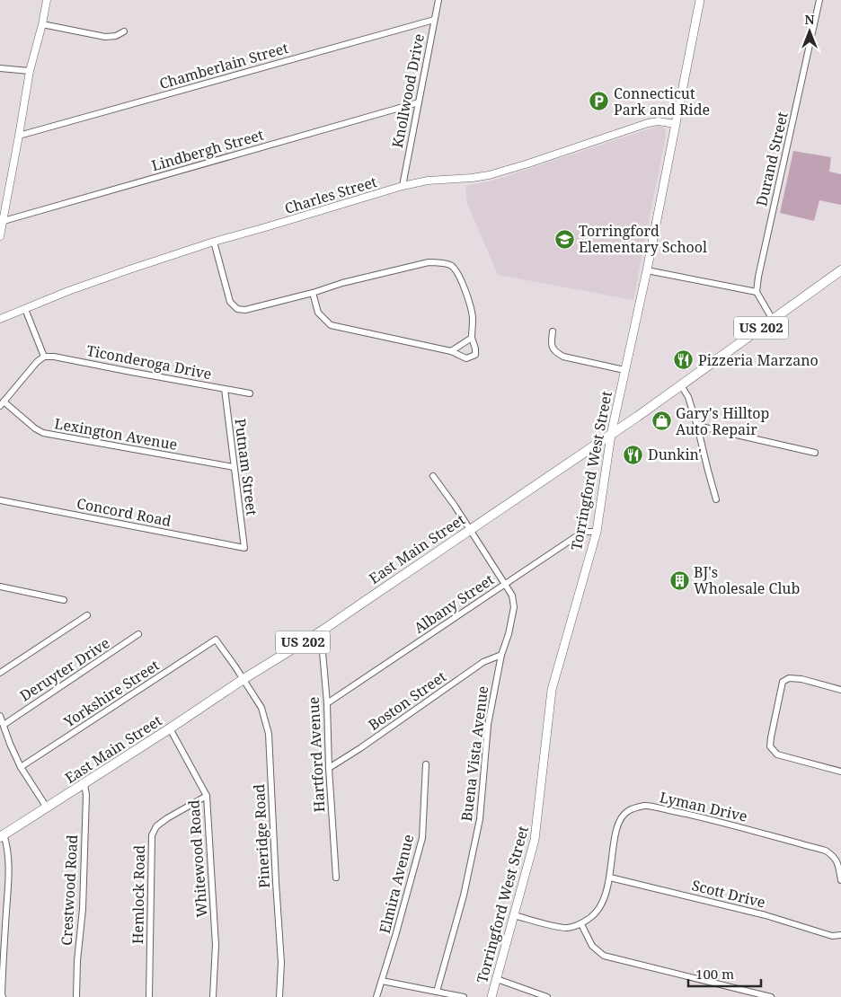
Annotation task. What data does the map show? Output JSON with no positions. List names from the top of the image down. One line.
{"streets":{"highway":["US 202","East Main Street"],"main road":["Torringford West Street"],"street":["Chamberlain Street","Knollwood Drive","Lindbergh Street","Durand Street","Charles Street","Ticonderoga Drive","Lexington Avenue","Putnam Street","Concord Road","Albany Street","Deruyter Drive","Yorkshire Street","Boston Street","Buena Vista Avenue","Hartford Avenue","Lyman Drive","Pineridge Road","Whitewood Road","Elmira Avenue","Crestwood Road","Scott Drive","Hemlock Road"]},"crossings":[["Chamberlain Street","Knollwood Drive"],["Knollwood Drive","Lindbergh Street"],["Knollwood Drive","Charles Street"],["Charles Street","Torringford West Street"],["Ticonderoga Drive","Putnam Street"],["Lexington Avenue","Putnam Street"],["Putnam Street","Concord Road"],["Torringford West Street","East Main Street"],["Torringford West Street","Albany Street"],["East Main Street","Buena Vista Avenue"],["East Main Street","Hartford Avenue"],["East Main Street","Pineridge Road"],["East Main Street","Whitewood Road"],["East Main Street","Crestwood Road"],["Albany Street","Buena Vista Avenue"],["Albany Street","Hartford Avenue"],["Yorkshire Street","Pineridge Road"],["Boston Street","Buena Vista Avenue"],["Boston Street","Hartford Avenue"],["Lyman Drive","Scott Drive"],["Whitewood Road","Hemlock Road"]],"places":{"parking":["Connecticut Park and Ride"],"school or university":["Torringford Elementary School"],"restaurant":["Pizzeria Marzano","Dunkin'"],"shop":["Gary's Hilltop Auto Repair"],"building":["BJ's Wholesale Club"]},"scale_bar":"100 m","north":"top"}
